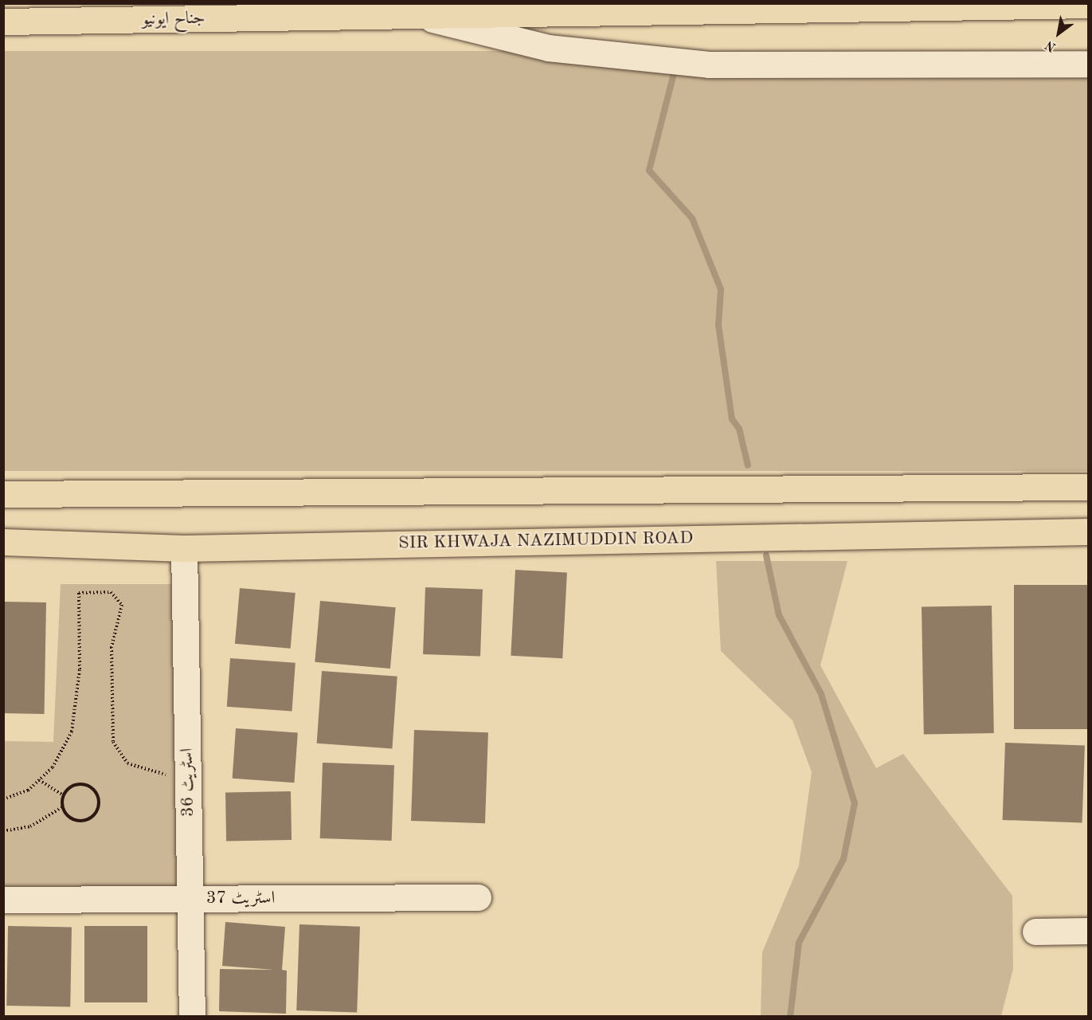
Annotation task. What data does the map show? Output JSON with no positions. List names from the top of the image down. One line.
{"streets":{"main road":["جناح ایونیو","SIR KHWAJA NAZIMUDDIN ROAD"],"street":["اسٹریٹ 36","اسٹریٹ 37"]},"crossings":[["SIR KHWAJA NAZIMUDDIN ROAD","اسٹریٹ 36"],["اسٹریٹ 36","اسٹریٹ 37"]],"north":"bottom left"}
